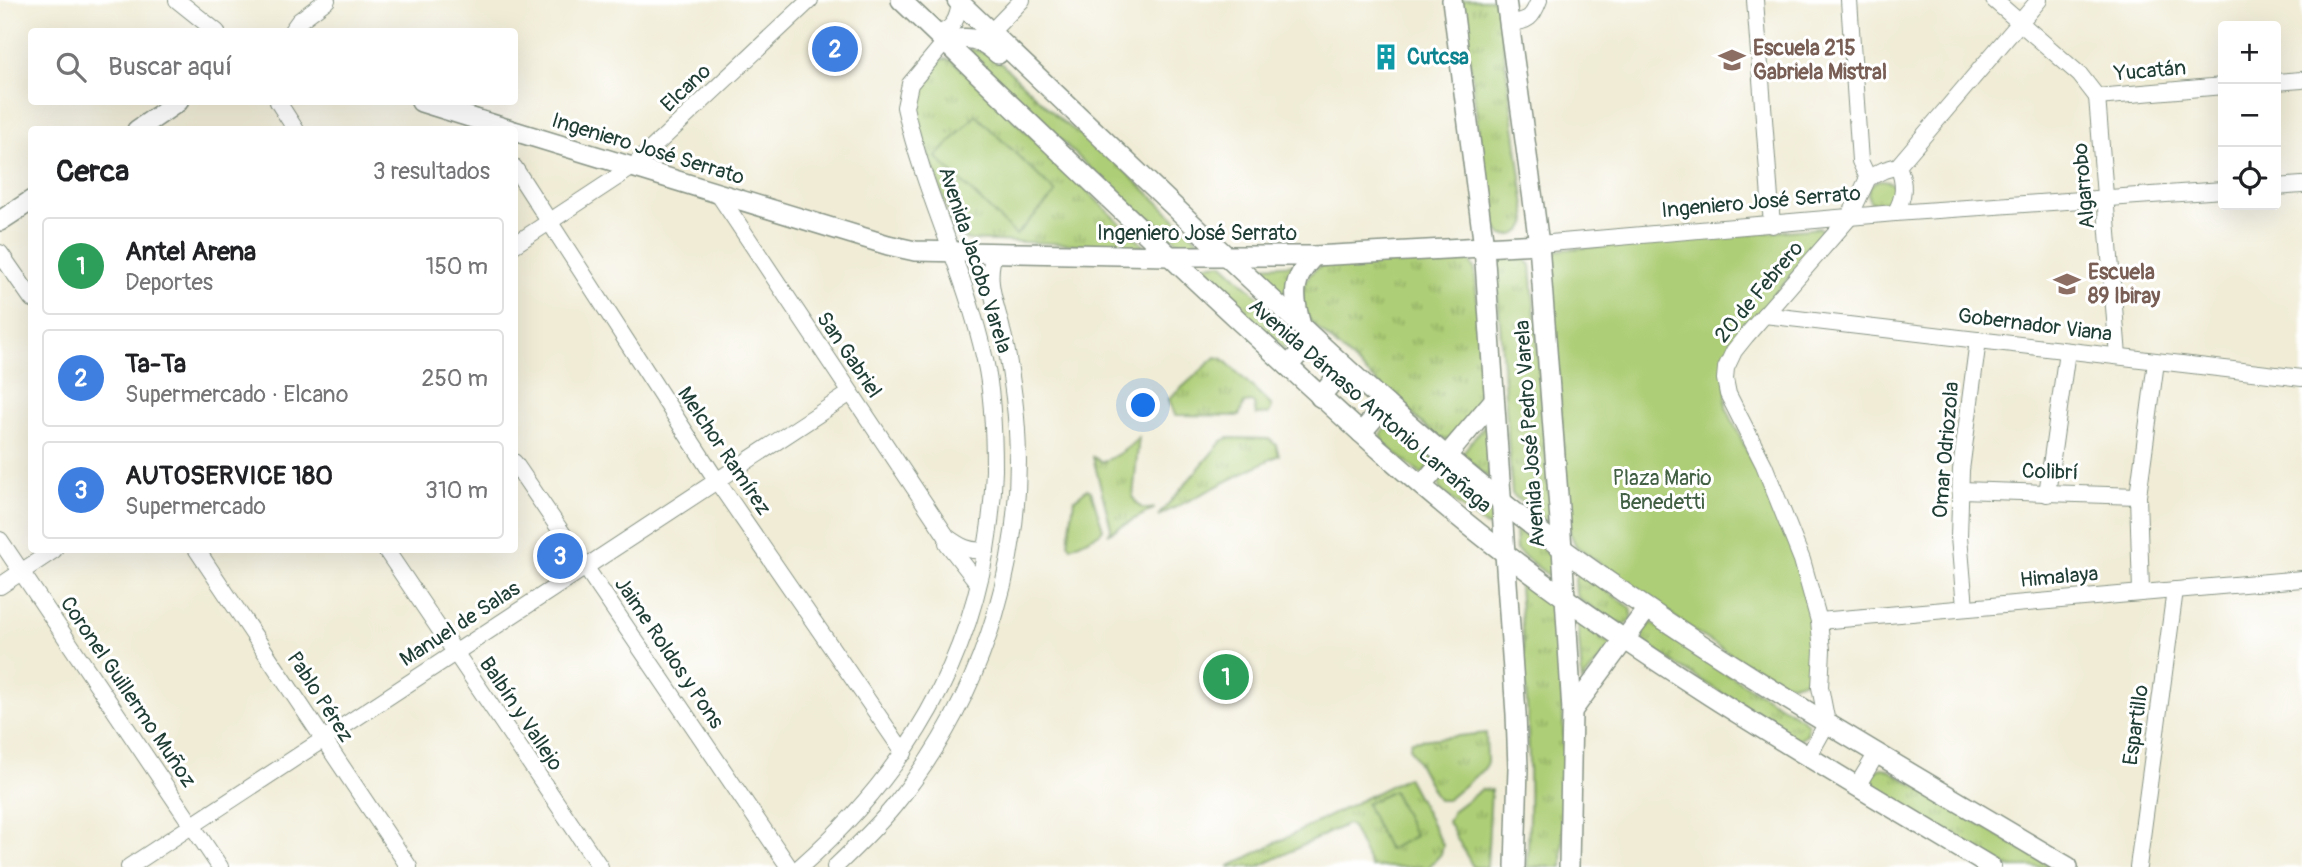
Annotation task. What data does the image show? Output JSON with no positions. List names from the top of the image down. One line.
{"streets":{"street":["Yucatán","Elcano","Ingeniero José Serrato","Algarrobo","Avenida Jacobo Varela","20 de Febrero","Gobernador Viana","San Gabriel","Avenida Dámaso Antonio Larrañaga","Avenida José Pedro Varela","Omar Odriozola","Melchor Ramírez","Colibrí","Himalaya","Manuel de Salas","Jaime Roldos y Pons","Coronel Guillermo Muñoz","Pablo Pérez","Balbín y Vallejo","Espartillo"]},"crossings":[["Yucatán","Algarrobo"],["Elcano","Ingeniero José Serrato"],["Elcano","Melchor Ramírez"],["Ingeniero José Serrato","Algarrobo"],["Ingeniero José Serrato","Avenida Jacobo Varela"],["Ingeniero José Serrato","20 de Febrero"],["Ingeniero José Serrato","San Gabriel"],["Ingeniero José Serrato","Avenida Dámaso Antonio Larrañaga"],["Ingeniero José Serrato","Avenida José Pedro Varela"],["Algarrobo","Gobernador Viana"],["Avenida Jacobo Varela","San Gabriel"],["Avenida Jacobo Varela","Avenida Dámaso Antonio Larrañaga"],["Avenida Jacobo Varela","Melchor Ramírez"],["20 de Febrero","Gobernador Viana"],["20 de Febrero","Avenida Dámaso Antonio Larrañaga"],["20 de Febrero","Himalaya"],["Gobernador Viana","Omar Odriozola"],["San Gabriel","Manuel de Salas"],["Avenida Dámaso Antonio Larrañaga","Avenida José Pedro Varela"],["Omar Odriozola","Colibrí"],["Omar Odriozola","Himalaya"],["Melchor Ramírez","Manuel de Salas"],["Himalaya","Espartillo"],["Manuel de Salas","Jaime Roldos y Pons"],["Manuel de Salas","Coronel Guillermo Muñoz"],["Manuel de Salas","Pablo Pérez"],["Manuel de Salas","Balbín y Vallejo"]],"parks":["Plaza Mario Benedetti"],"places":{"building":["Cutcsa"],"school or university":["Escuela 215 Gabriela Mistral","Escuela 89 Ibiray"]},"page":{"map_buttons":["+","−"],"pins":["2","3","1"],"search":"Buscar aquí","heading":["Cerca","3 resultados"],"list":[{"mark":"1","name":"Antel Arena","note":"Deportes","value":"150 m"},{"mark":"2","name":"Ta-Ta","note":"Supermercado · Elcano","value":"250 m"},{"mark":"3","name":"AUTOSERVICE 180","note":"Supermercado","value":"310 m"}]}}
